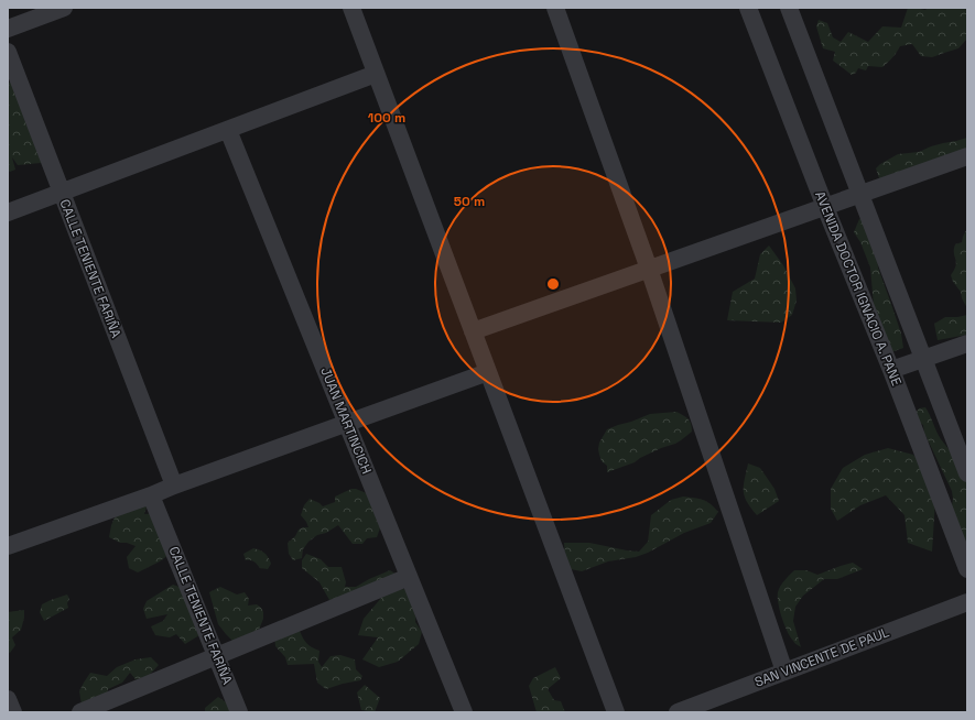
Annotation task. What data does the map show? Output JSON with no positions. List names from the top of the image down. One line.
{"streets":{"street":["CALLE TENIENTE FARIÑA","AVENIDA DOCTOR IGNACIO A. PANE","JUAN MARTINCICH","SAN VINCENTE DE PAUL"]},"rings":["100 m","50 m"]}
